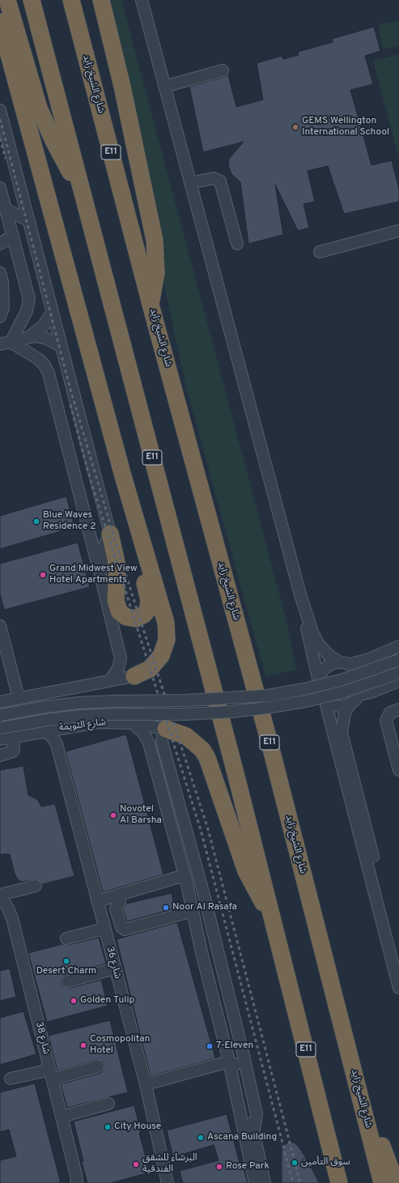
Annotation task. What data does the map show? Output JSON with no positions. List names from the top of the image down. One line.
{"streets":{"highway":["شارع الشيخ زايد","E11"],"street":["شارع الثويمة","شارع 36","شارع 38"]},"crossings":[["شارع الثويمة","شارع 36"]],"places":["GEMS Wellington International School","Blue Waves Residence 2","Grand Midwest View Hotel Apartments","Novotel Al Barsha","Noor Al Rasafa","Desert Charm","Golden Tulip","Cosmopolitan Hotel","7-Eleven","City House","Ascana Building","سوق التأمين","البرشاء للشقق الفندقية","Rose Park"]}
